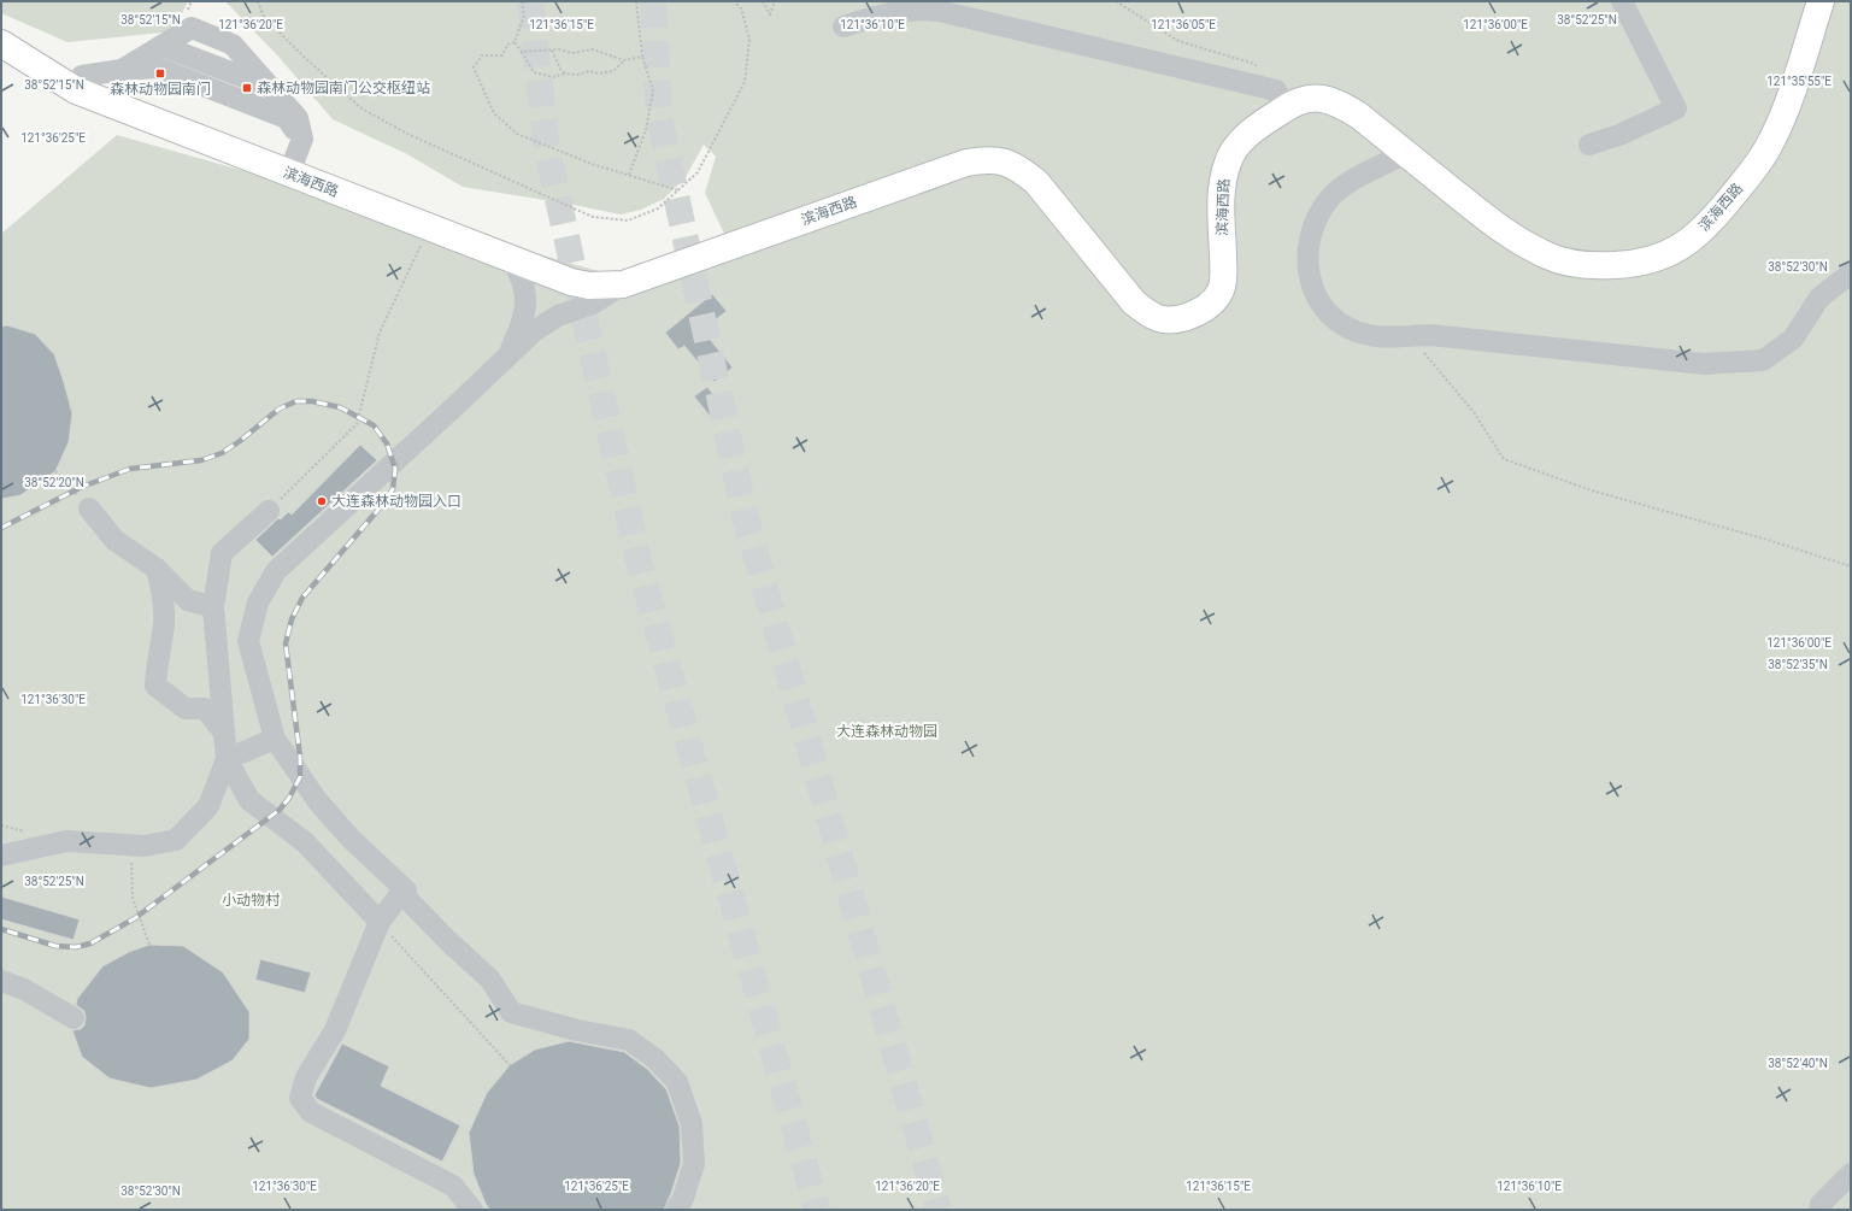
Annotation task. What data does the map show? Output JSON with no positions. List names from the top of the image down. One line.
{"streets":{"highway":["滨海西路"]},"parks":["大连森林动物园","小动物村"],"places":{"transit":["森林动物园南门","森林动物园南门公交枢纽站"],"other":["大连森林动物园入口"]},"coordinates":["38°52'15\"N","38°52'25\"N","121°36'20\"E","121°36'15\"E","121°36'10\"E","121°36'05\"E","121°36'00\"E","121°35'55\"E","121°36'25\"E","38°52'30\"N","38°52'20\"N","38°52'35\"N","121°36'30\"E","38°52'40\"N"]}
